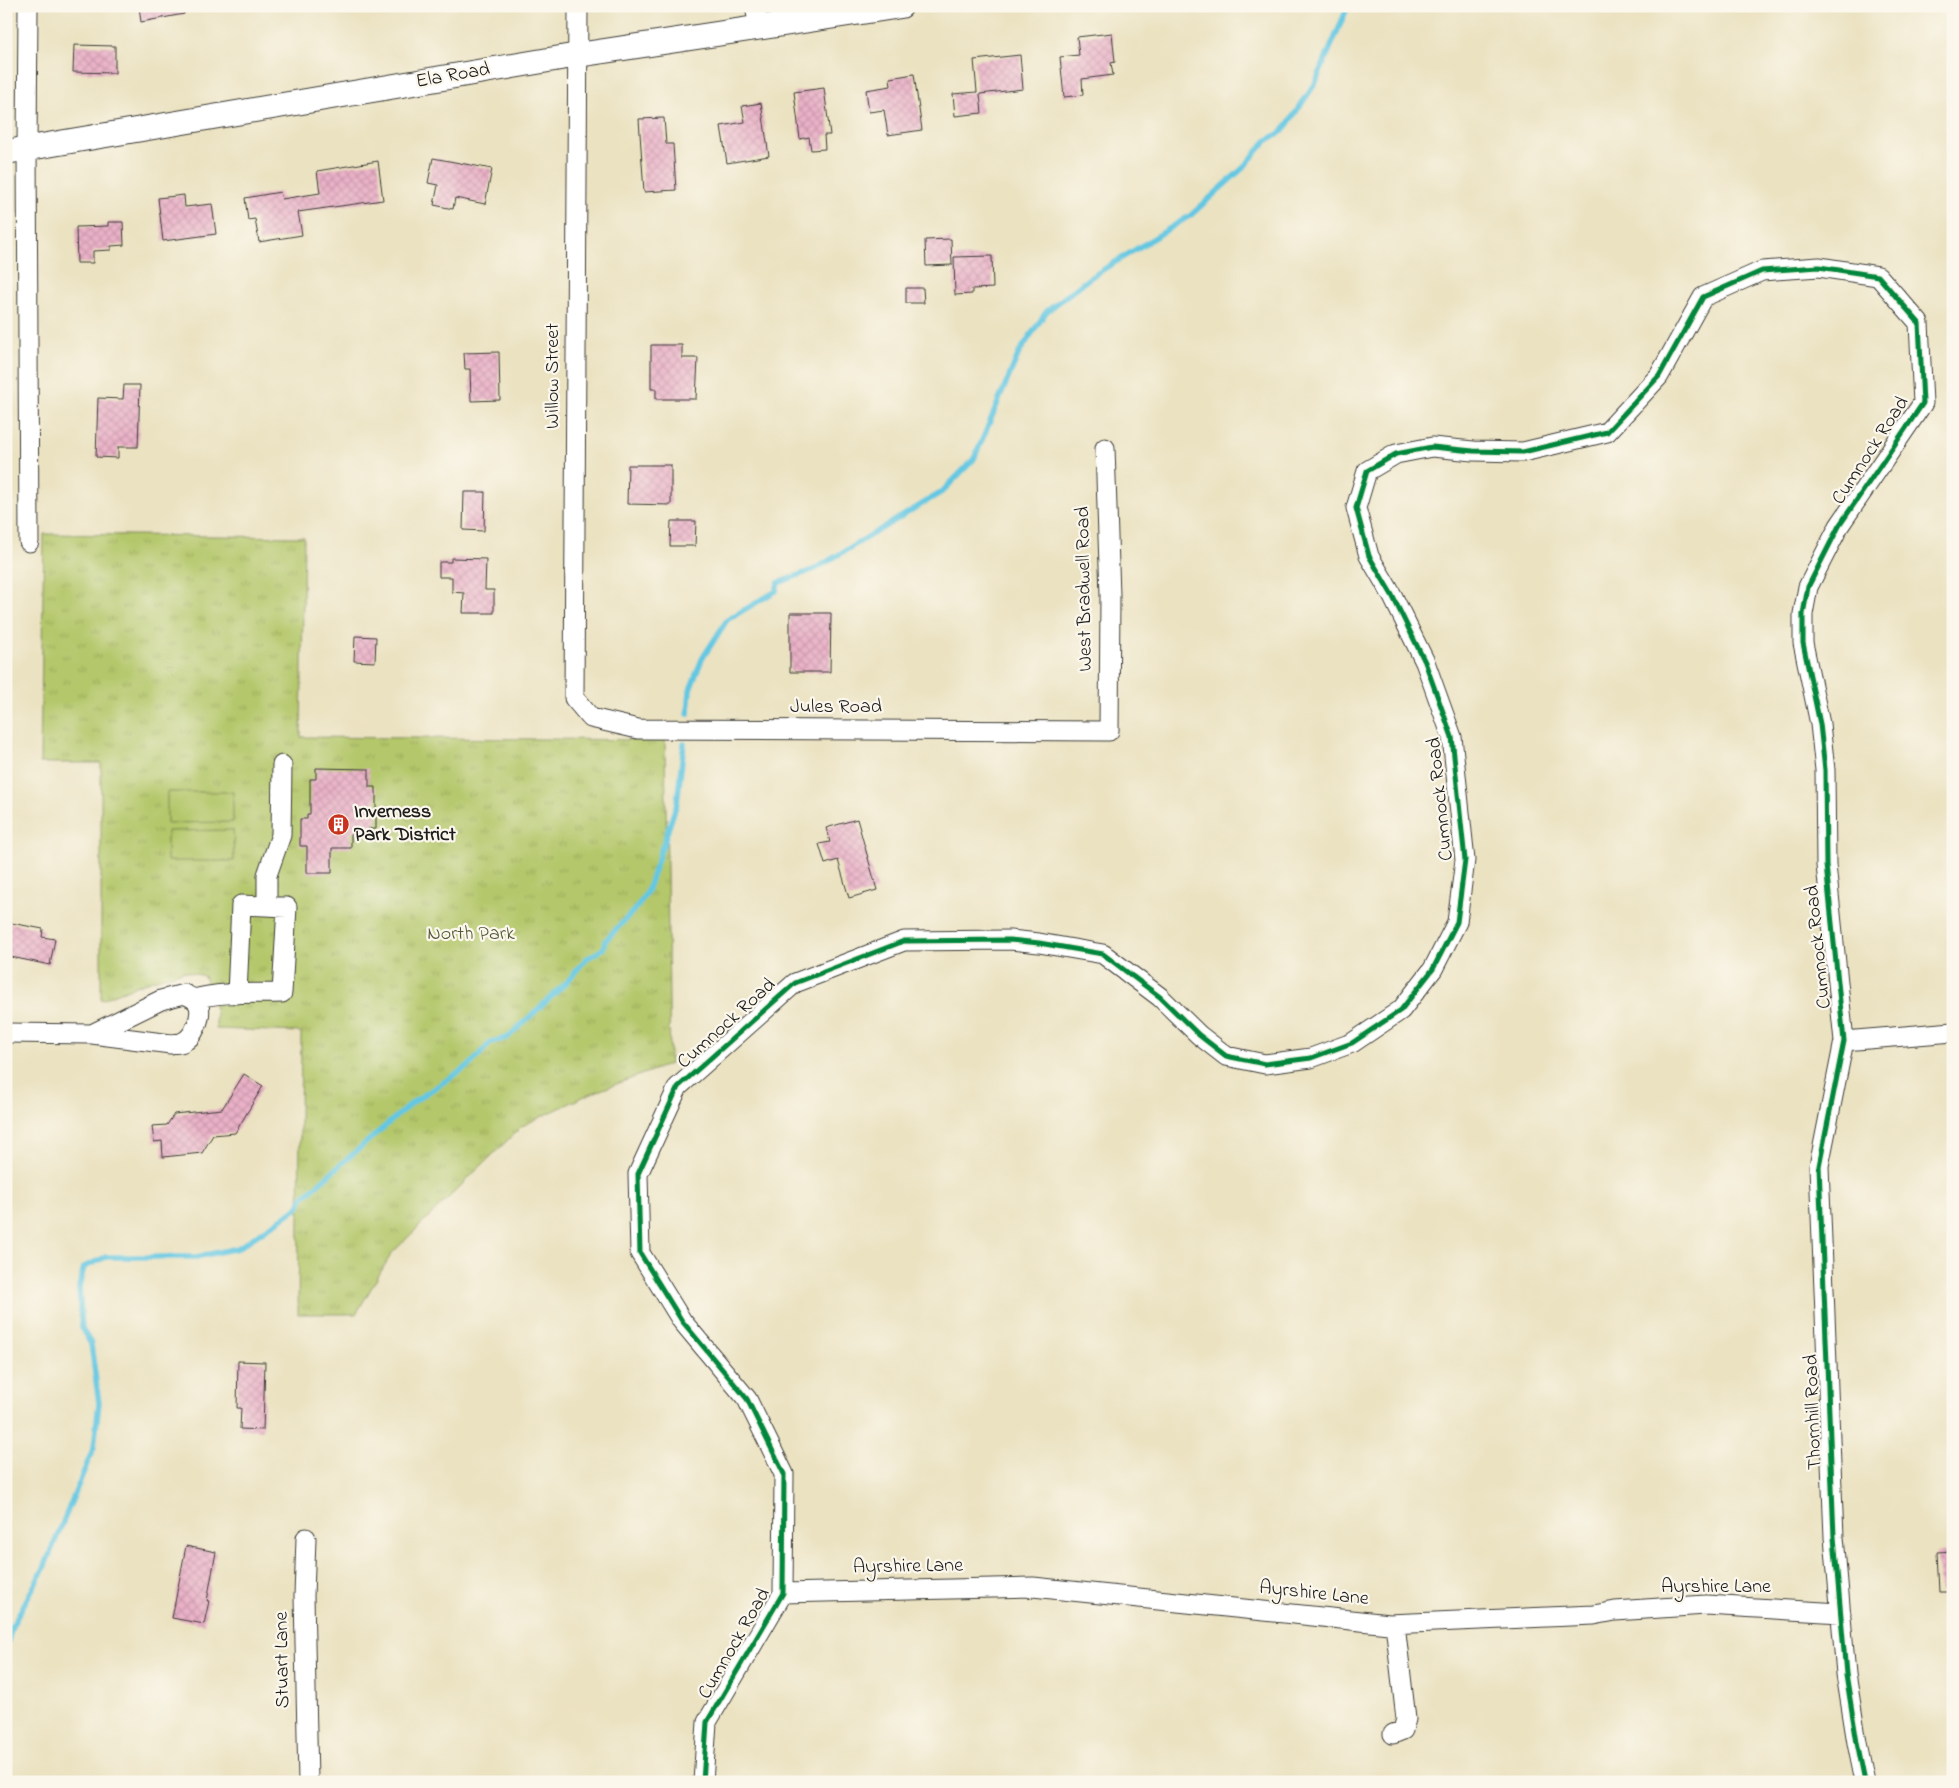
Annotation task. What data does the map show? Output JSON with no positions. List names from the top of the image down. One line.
{"streets":{"main road":["Ela Road"],"street":["Willow Street","Cumnock Road","West Bradwell Road","Jules Road","Thornhill Road","Ayrshire Lane","Stuart Lane"]},"crossings":[["Ela Road","Willow Street"],["Willow Street","Jules Road"],["Cumnock Road","Thornhill Road"],["Cumnock Road","Ayrshire Lane"],["West Bradwell Road","Jules Road"],["Thornhill Road","Ayrshire Lane"]],"parks":["North Park"],"places":{"building":["Inverness Park District"]}}
